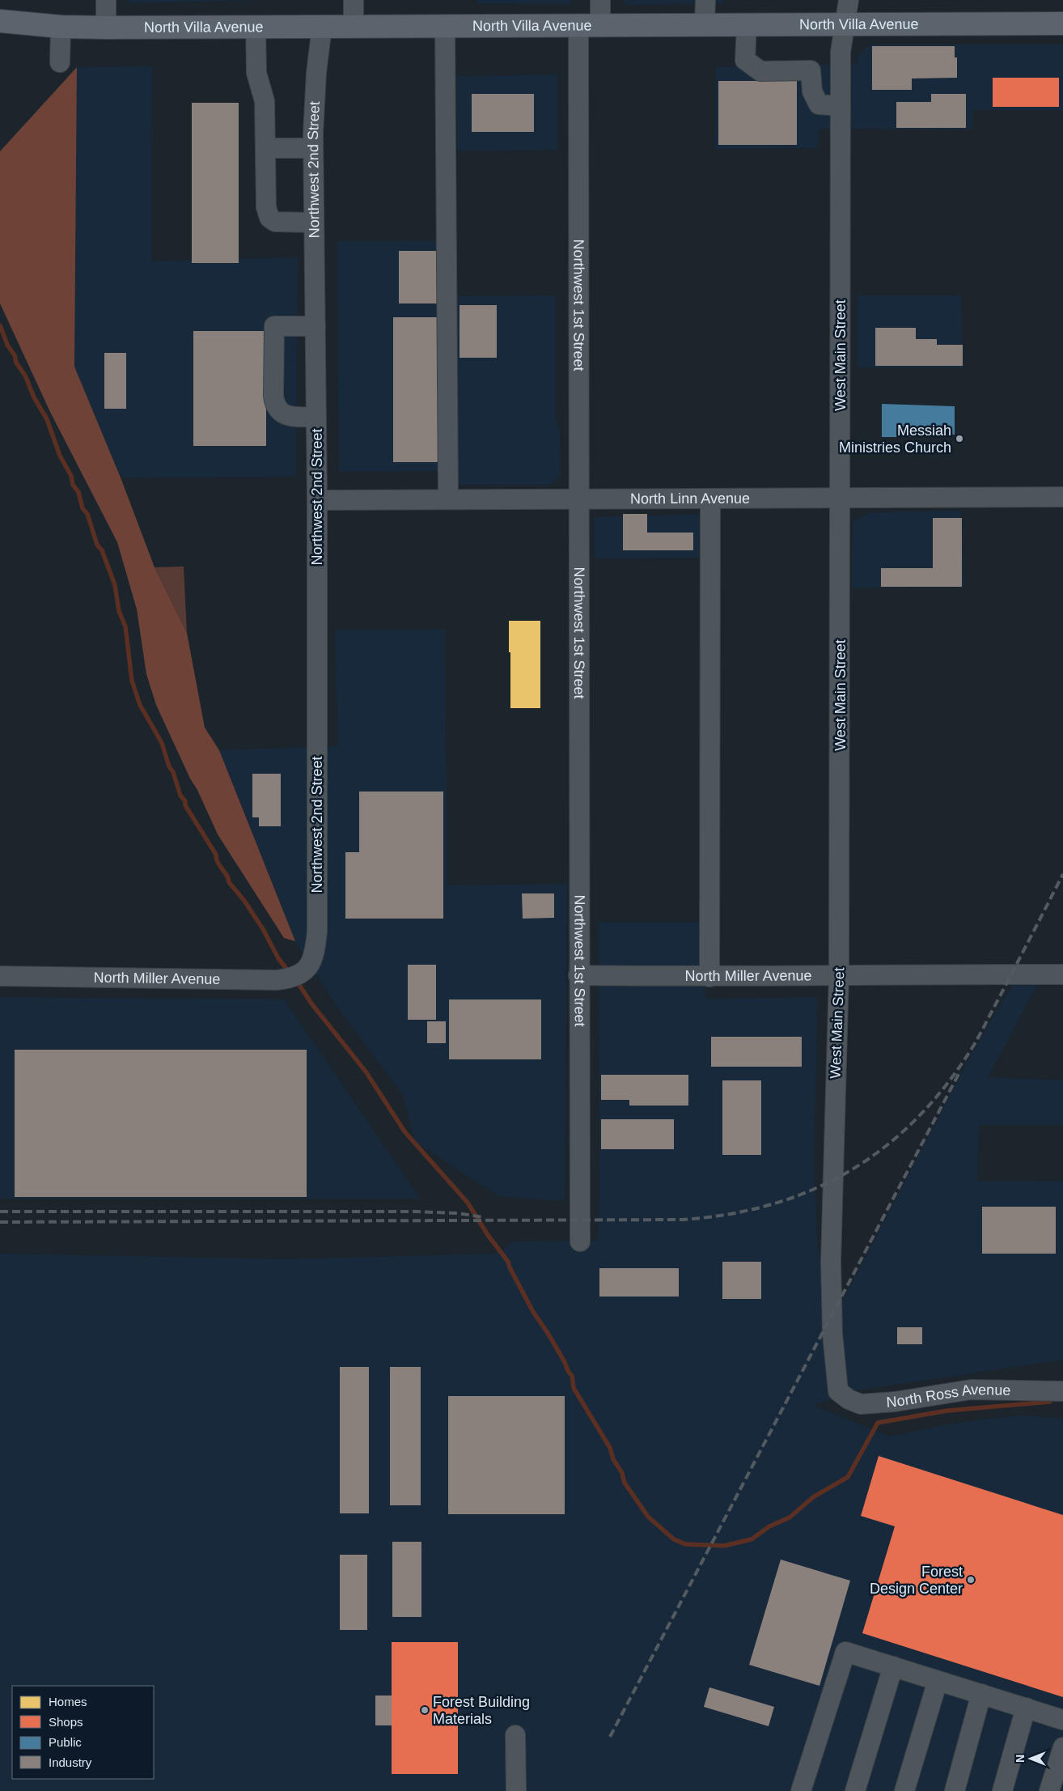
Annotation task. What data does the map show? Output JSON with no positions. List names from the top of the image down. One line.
{"streets":{"main road":["North Villa Avenue"],"street":["Northwest 2nd Street","Northwest 1st Street","West Main Street","North Linn Avenue","North Miller Avenue","North Ross Avenue"]},"crossings":[["North Villa Avenue","Northwest 2nd Street"],["North Villa Avenue","Northwest 1st Street"],["North Villa Avenue","West Main Street"],["Northwest 2nd Street","North Linn Avenue"],["Northwest 2nd Street","North Miller Avenue"],["Northwest 1st Street","North Linn Avenue"],["Northwest 1st Street","North Miller Avenue"],["West Main Street","North Linn Avenue"],["West Main Street","North Miller Avenue"],["West Main Street","North Ross Avenue"]],"places":["Messiah Ministries Church","Forest Design Center","Forest Building Materials"],"legend":["Homes","Shops","Public","Industry"],"north":"left"}
